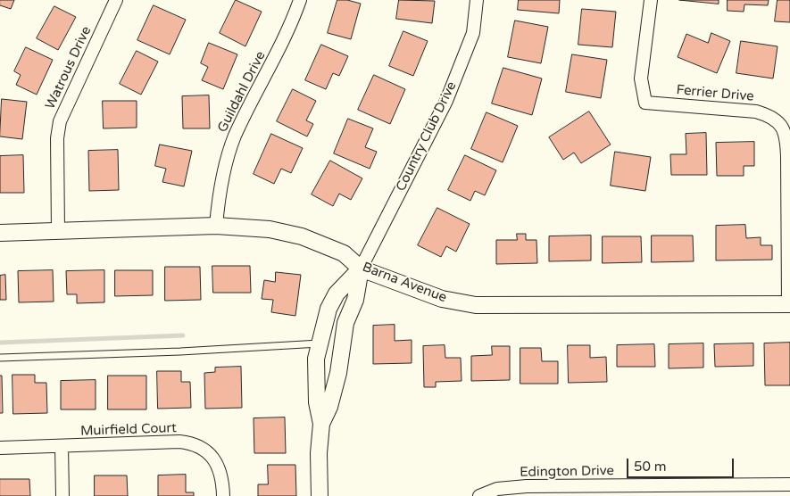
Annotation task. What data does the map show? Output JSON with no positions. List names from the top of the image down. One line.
{"streets":{"street":["Watrous Drive","Guildahl Drive","Ferrier Drive","Country Club Drive","Barna Avenue","Muirfield Court","Edington Drive"]},"crossings":[["Watrous Drive","Barna Avenue"],["Guildahl Drive","Barna Avenue"],["Ferrier Drive","Barna Avenue"],["Country Club Drive","Barna Avenue"]],"scale_bar":"50 m"}
